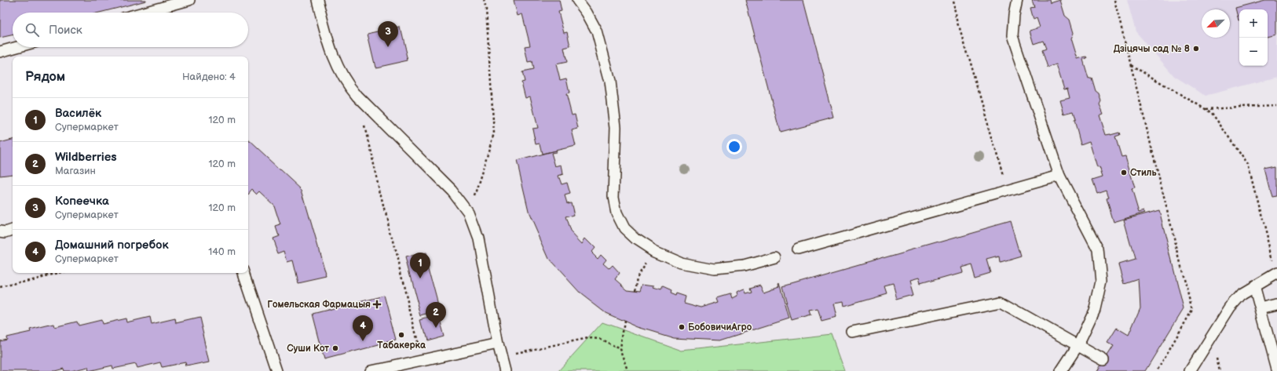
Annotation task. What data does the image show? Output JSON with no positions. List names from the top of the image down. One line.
{"places":{"other":["Дзіцячы сад № 8","Стиль","БобовичиАгро","Табакерка","Суши Кот"],"health":["Гомельская Фармацыя"]},"north":"bottom left","page":{"map_buttons":["+","−"],"search":"Поиск","pins":["3","1","2","4"],"heading":["Рядом","Найдено: 4"],"list":[{"mark":"1","name":"Василёк","note":"Супермаркет","value":"120 m"},{"mark":"2","name":"Wildberries","note":"Магазин","value":"120 m"},{"mark":"3","name":"Копеечка","note":"Супермаркет","value":"120 m"},{"mark":"4","name":"Домашний погребок","note":"Супермаркет","value":"140 m"}]}}
